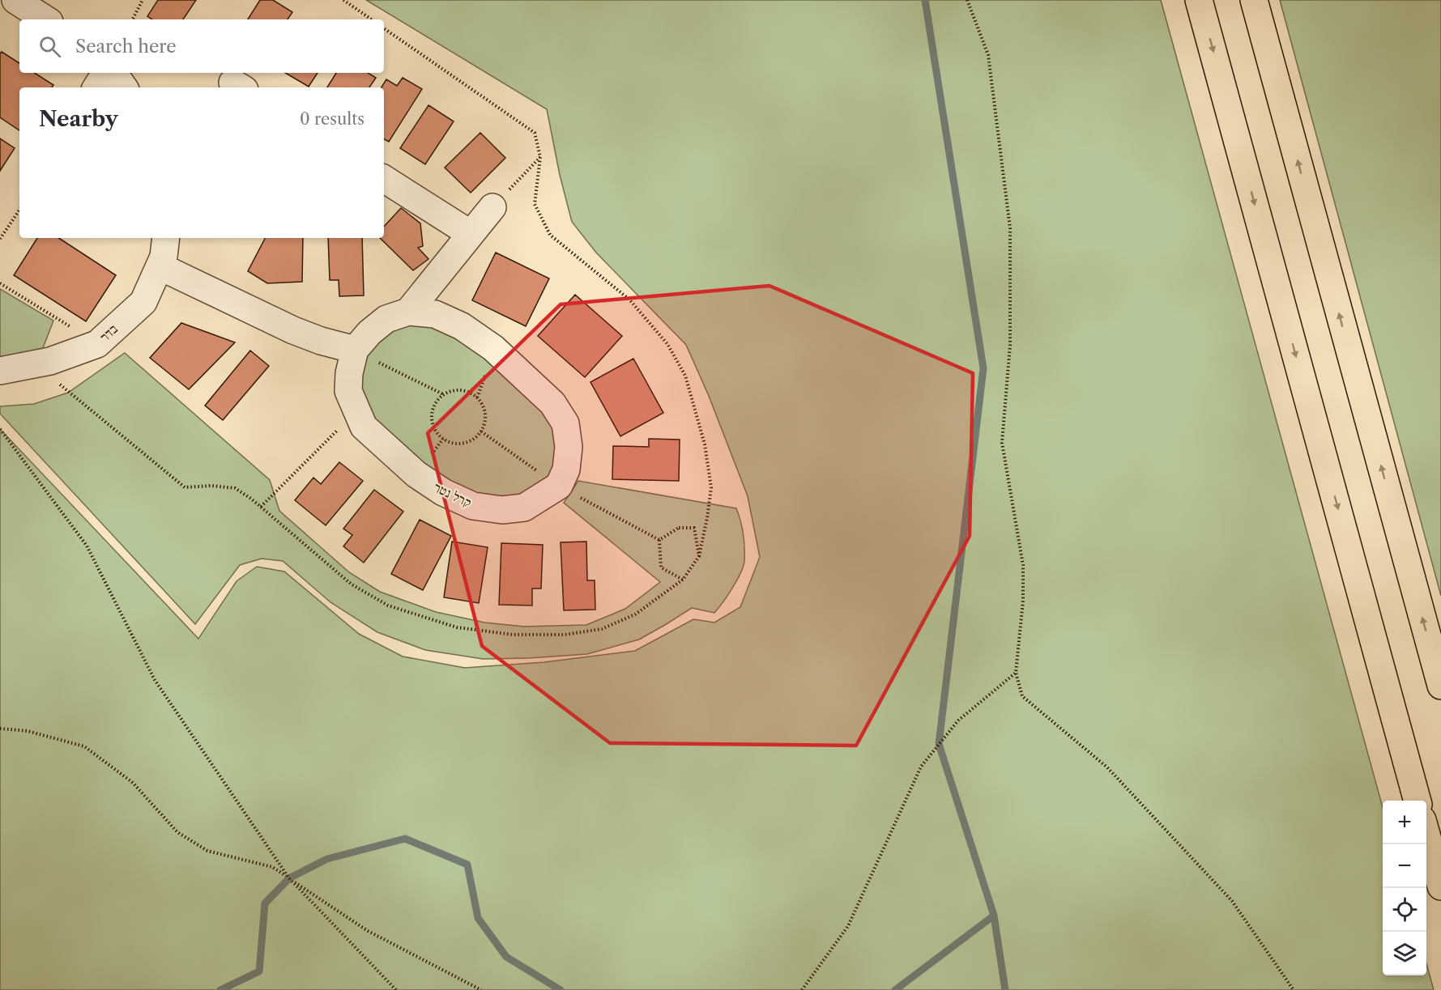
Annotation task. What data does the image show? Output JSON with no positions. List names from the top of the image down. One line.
{"streets":{"street":["בדר","קרל נטר"]},"page":{"search":"Search here","heading":["Nearby","0 results"],"map_buttons":["+","−"]}}
